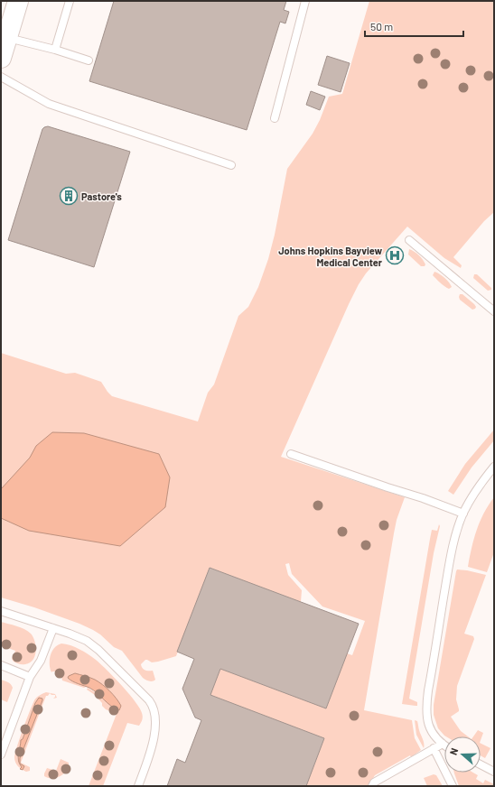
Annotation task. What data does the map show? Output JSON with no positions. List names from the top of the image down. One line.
{"places":{"building":["Pastore's"],"hospital":["Johns Hopkins Bayview Medical Center"]},"scale_bar":"50 m","north":"left"}
